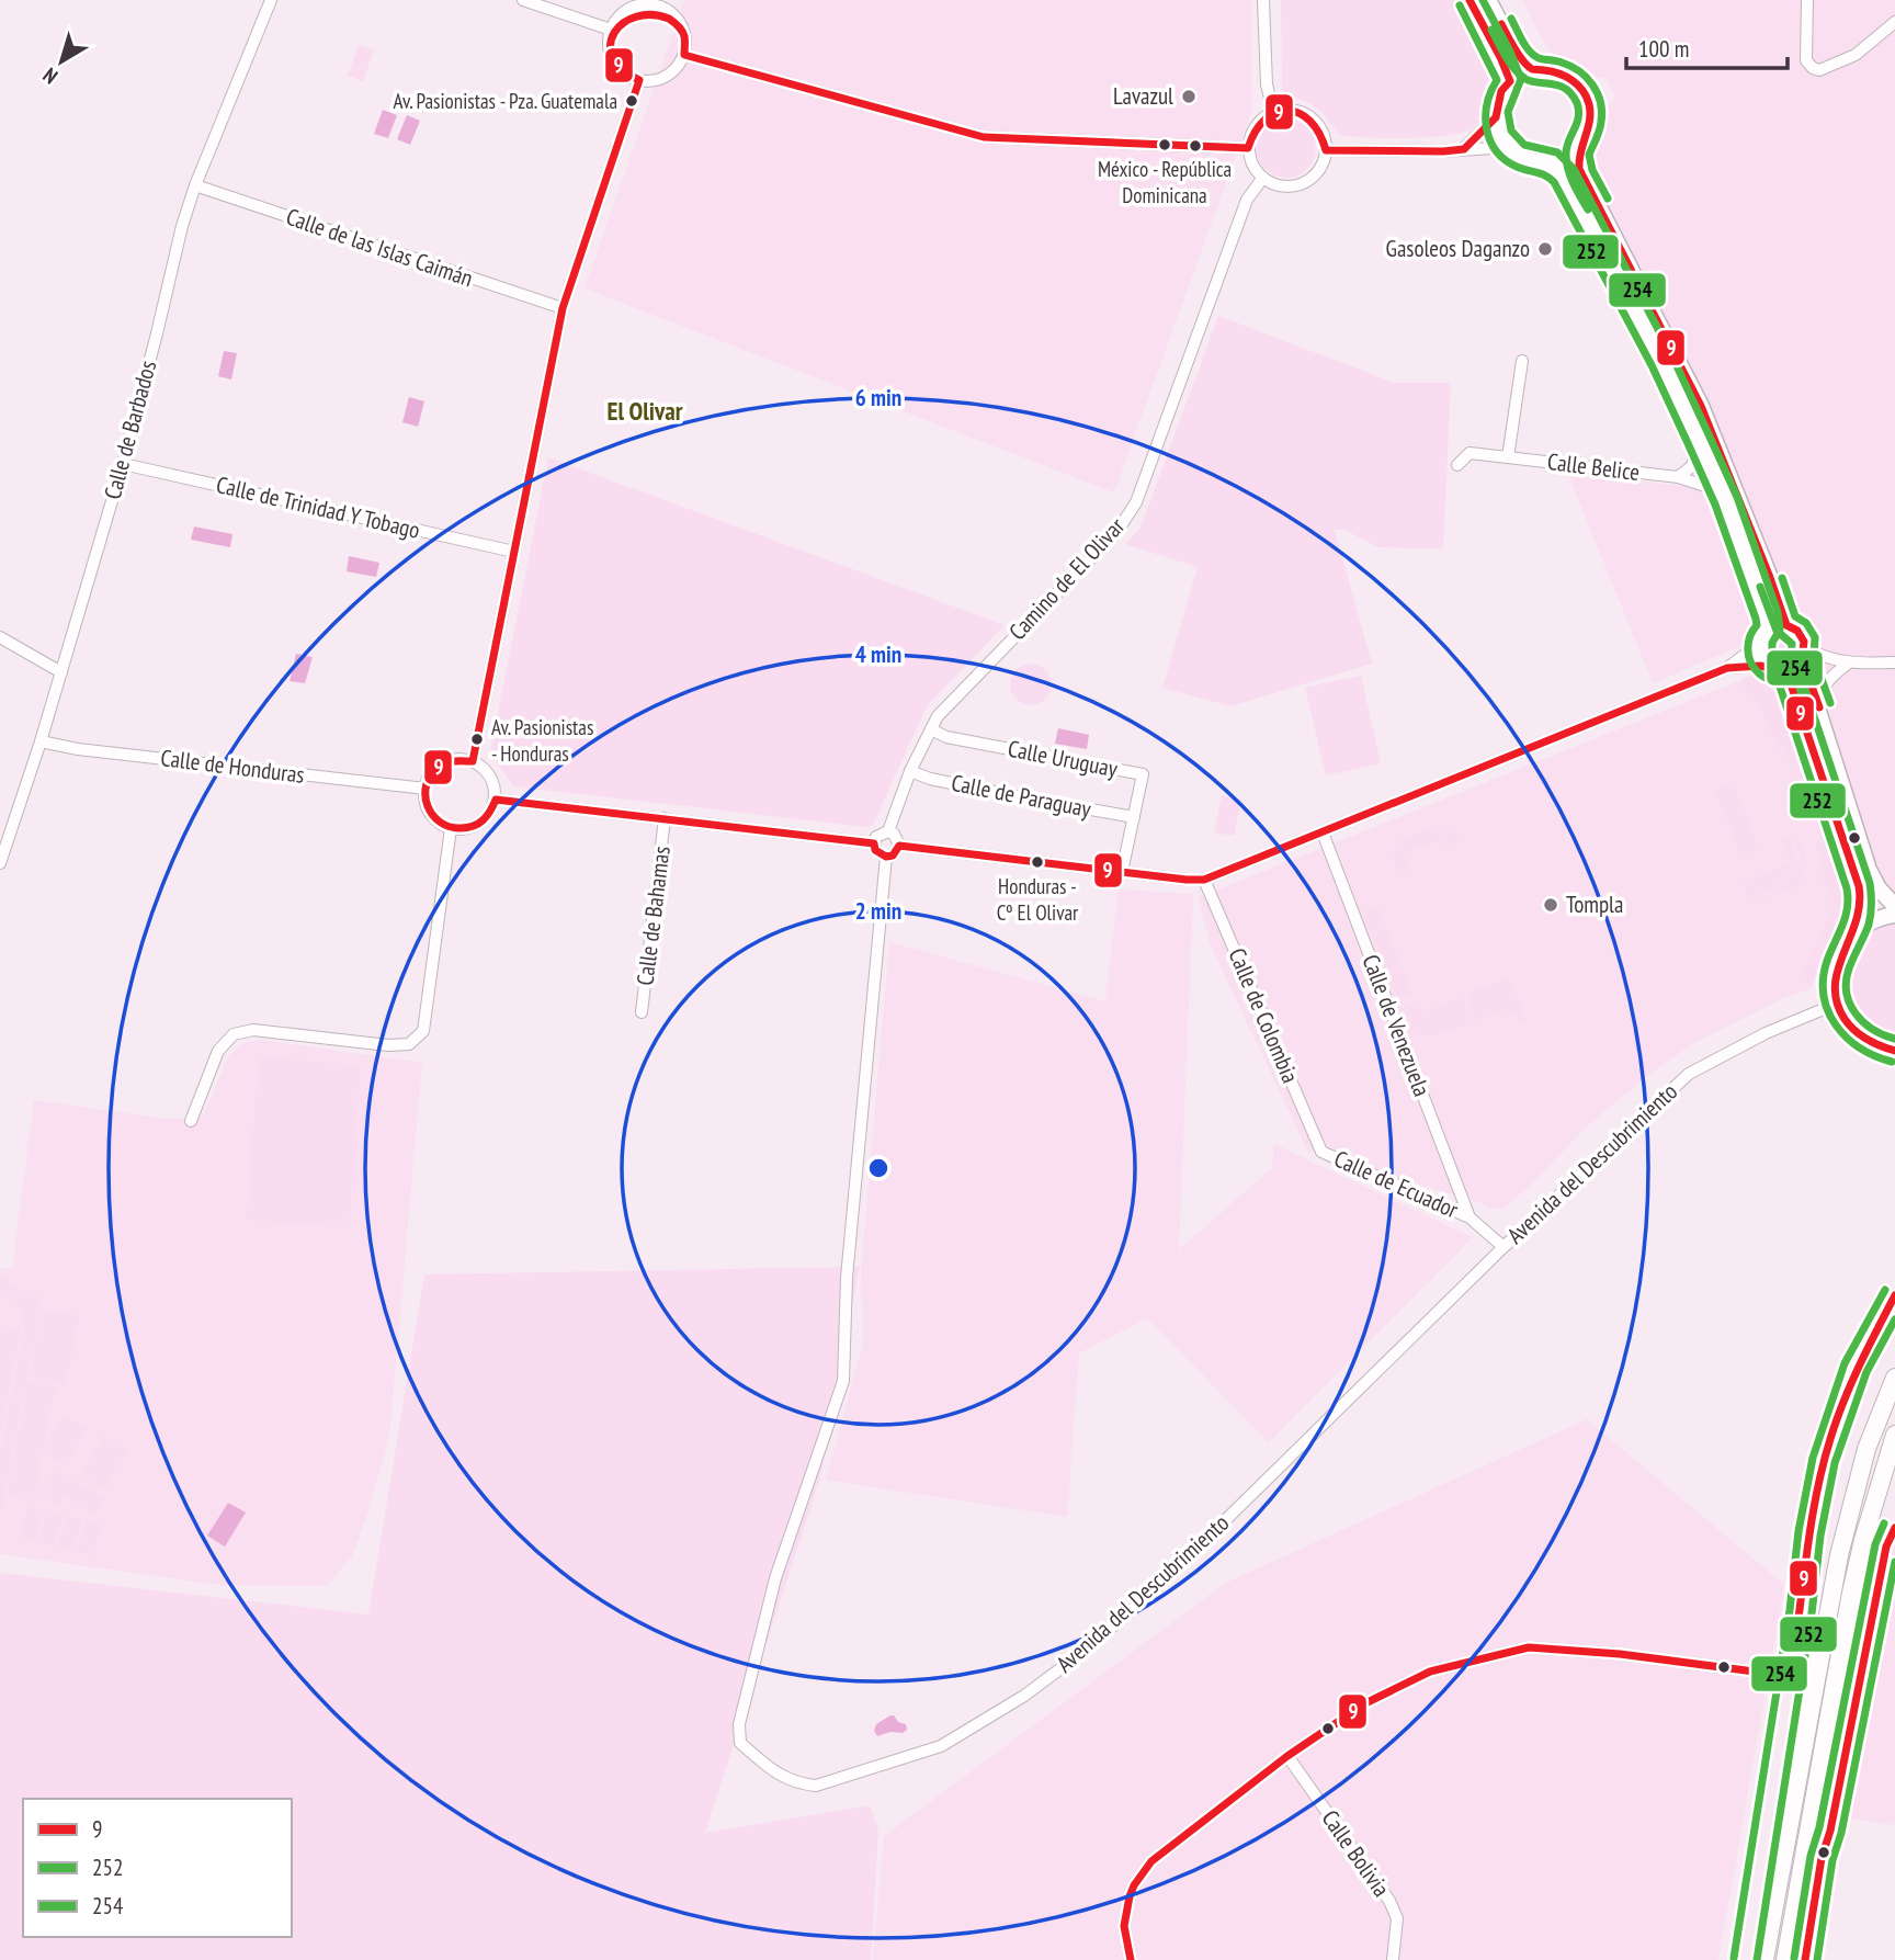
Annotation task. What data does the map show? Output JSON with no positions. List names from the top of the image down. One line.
{"streets":{"street":["Calle de las Islas Caimán","Calle de Barbados","Calle Belice","Calle de Trinidad Y Tobago","Camino de El Olivar","Calle Uruguay","Calle de Honduras","Calle de Paraguay","Calle de Bahamas","Calle de Colombia","Calle de Venezuela","Avenida del Descubrimiento","Calle de Ecuador","Calle Bolivia"]},"crossings":[["Calle de las Islas Caimán","Calle de Barbados"],["Calle de Barbados","Calle de Trinidad Y Tobago"],["Calle de Barbados","Calle de Honduras"],["Camino de El Olivar","Calle Uruguay"],["Camino de El Olivar","Calle de Paraguay"],["Camino de El Olivar","Avenida del Descubrimiento"],["Calle Uruguay","Calle de Paraguay"],["Calle de Colombia","Calle de Ecuador"],["Calle de Venezuela","Calle de Ecuador"],["Avenida del Descubrimiento","Calle de Ecuador"]],"districts":["El Olivar"],"places":["Lavazul","Av. Pasionistas - Pza. Guatemala","México - República Dominicana","Gasoleos Daganzo","Av. Pasionistas - Honduras","Honduras - Cº El Olivar","Tompla"],"lines":["transit line 9","transit line 254","transit line 252"],"legend":["9","252","254"],"scale_bar":"100 m","north":"bottom left","rings":["6 min","4 min","2 min"]}
